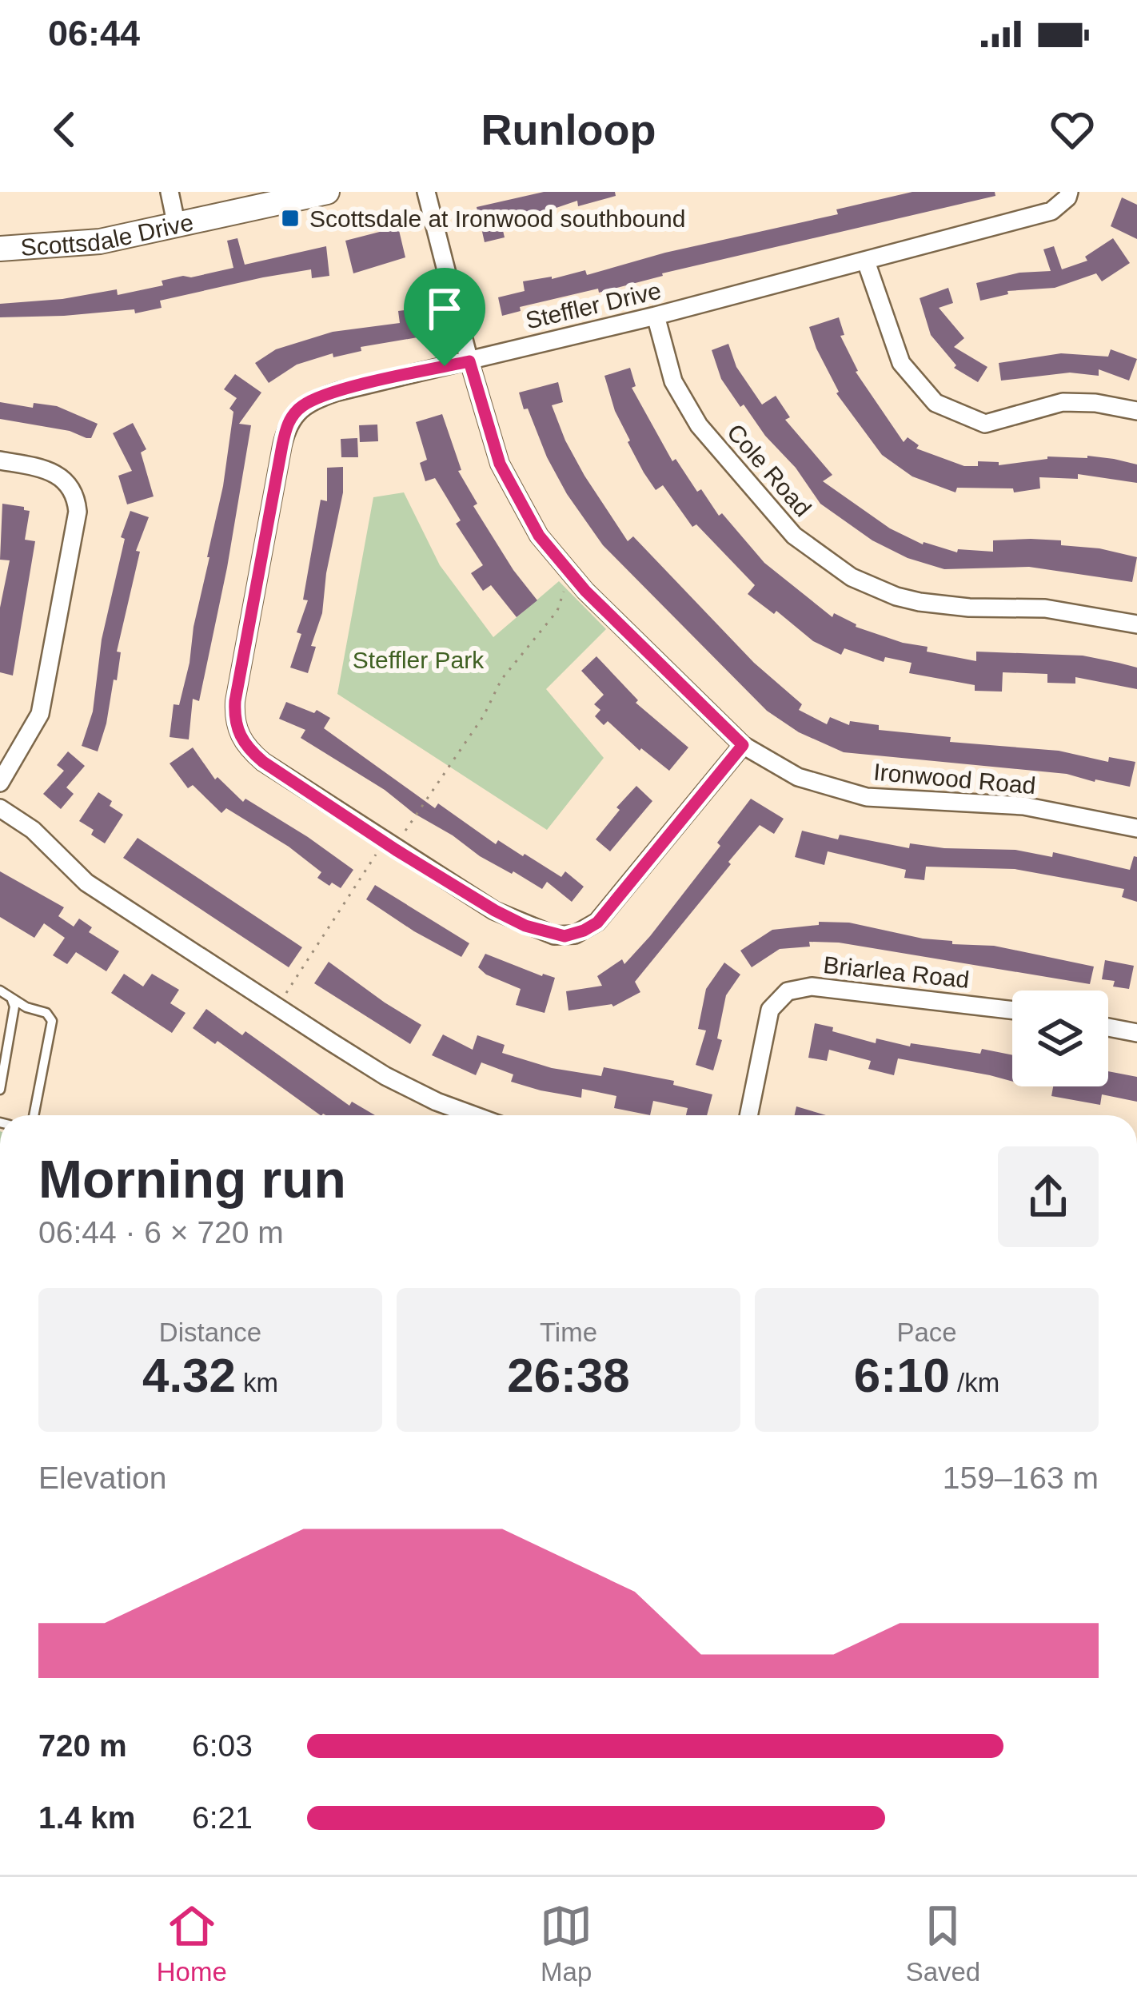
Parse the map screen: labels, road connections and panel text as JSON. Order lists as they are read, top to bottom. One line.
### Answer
{"streets":{"street":["Scottsdale Drive","Steffler Drive","Cole Road","Ironwood Road","Briarlea Road"]},"crossings":[["Steffler Drive","Cole Road"],["Steffler Drive","Ironwood Road"]],"parks":["Steffler Park"],"places":{"transit":["Scottsdale at Ironwood southbound"]},"page":{"status":"06:44","header":"Runloop","heading":["Morning run","06:44 · 6 × 720 m"],"stats":[["Distance","4.32 km"],["Time","26:38"],["Pace","6:10 /km"]],"chart":["Elevation","159–163 m"],"list":[{"name":"720 m","note":"6:03"},{"name":"1.4 km","note":"6:21"}],"tabs":["Home","Map","Saved"]}}
